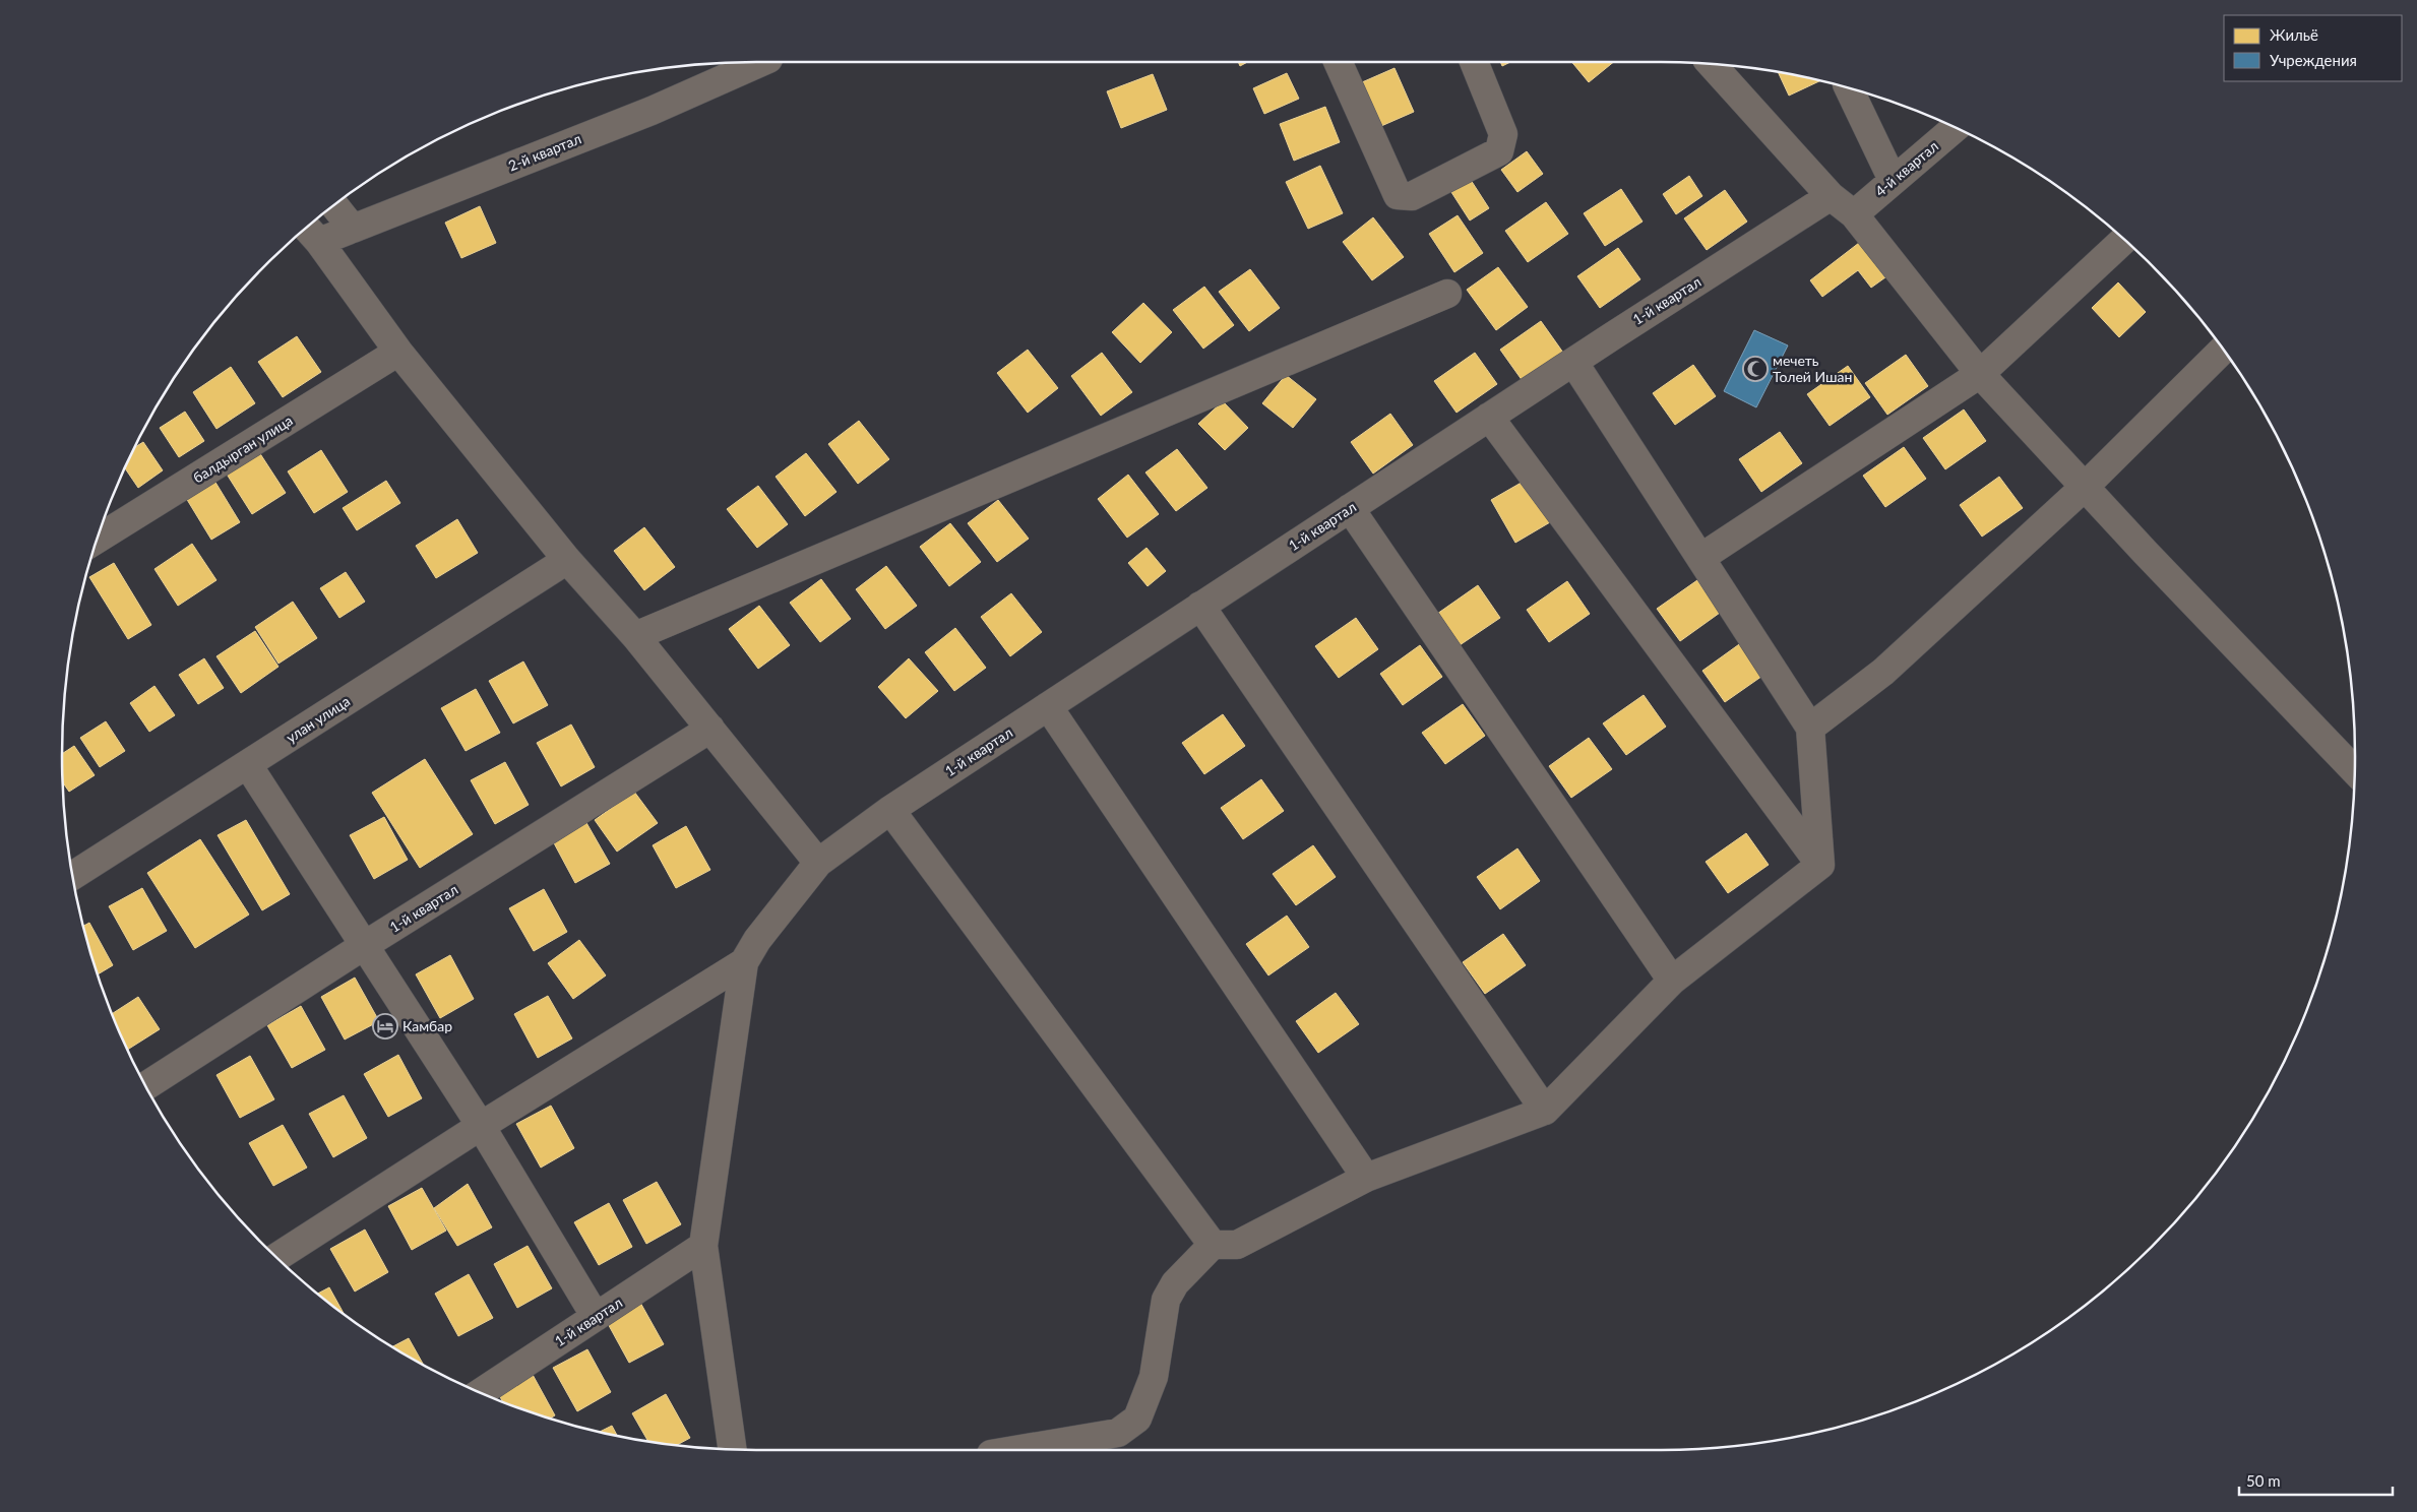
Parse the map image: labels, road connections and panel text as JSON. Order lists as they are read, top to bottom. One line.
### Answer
{"streets":{"street":["2-й квартал","4-й квартал","1-й квартал","балдырган улица","улан улица"]},"places":{"mosque":["мечеть Толей Ишан"],"hotel":["Камбар"]},"legend":["Жильё","Учреждения"],"scale_bar":"50 m"}
